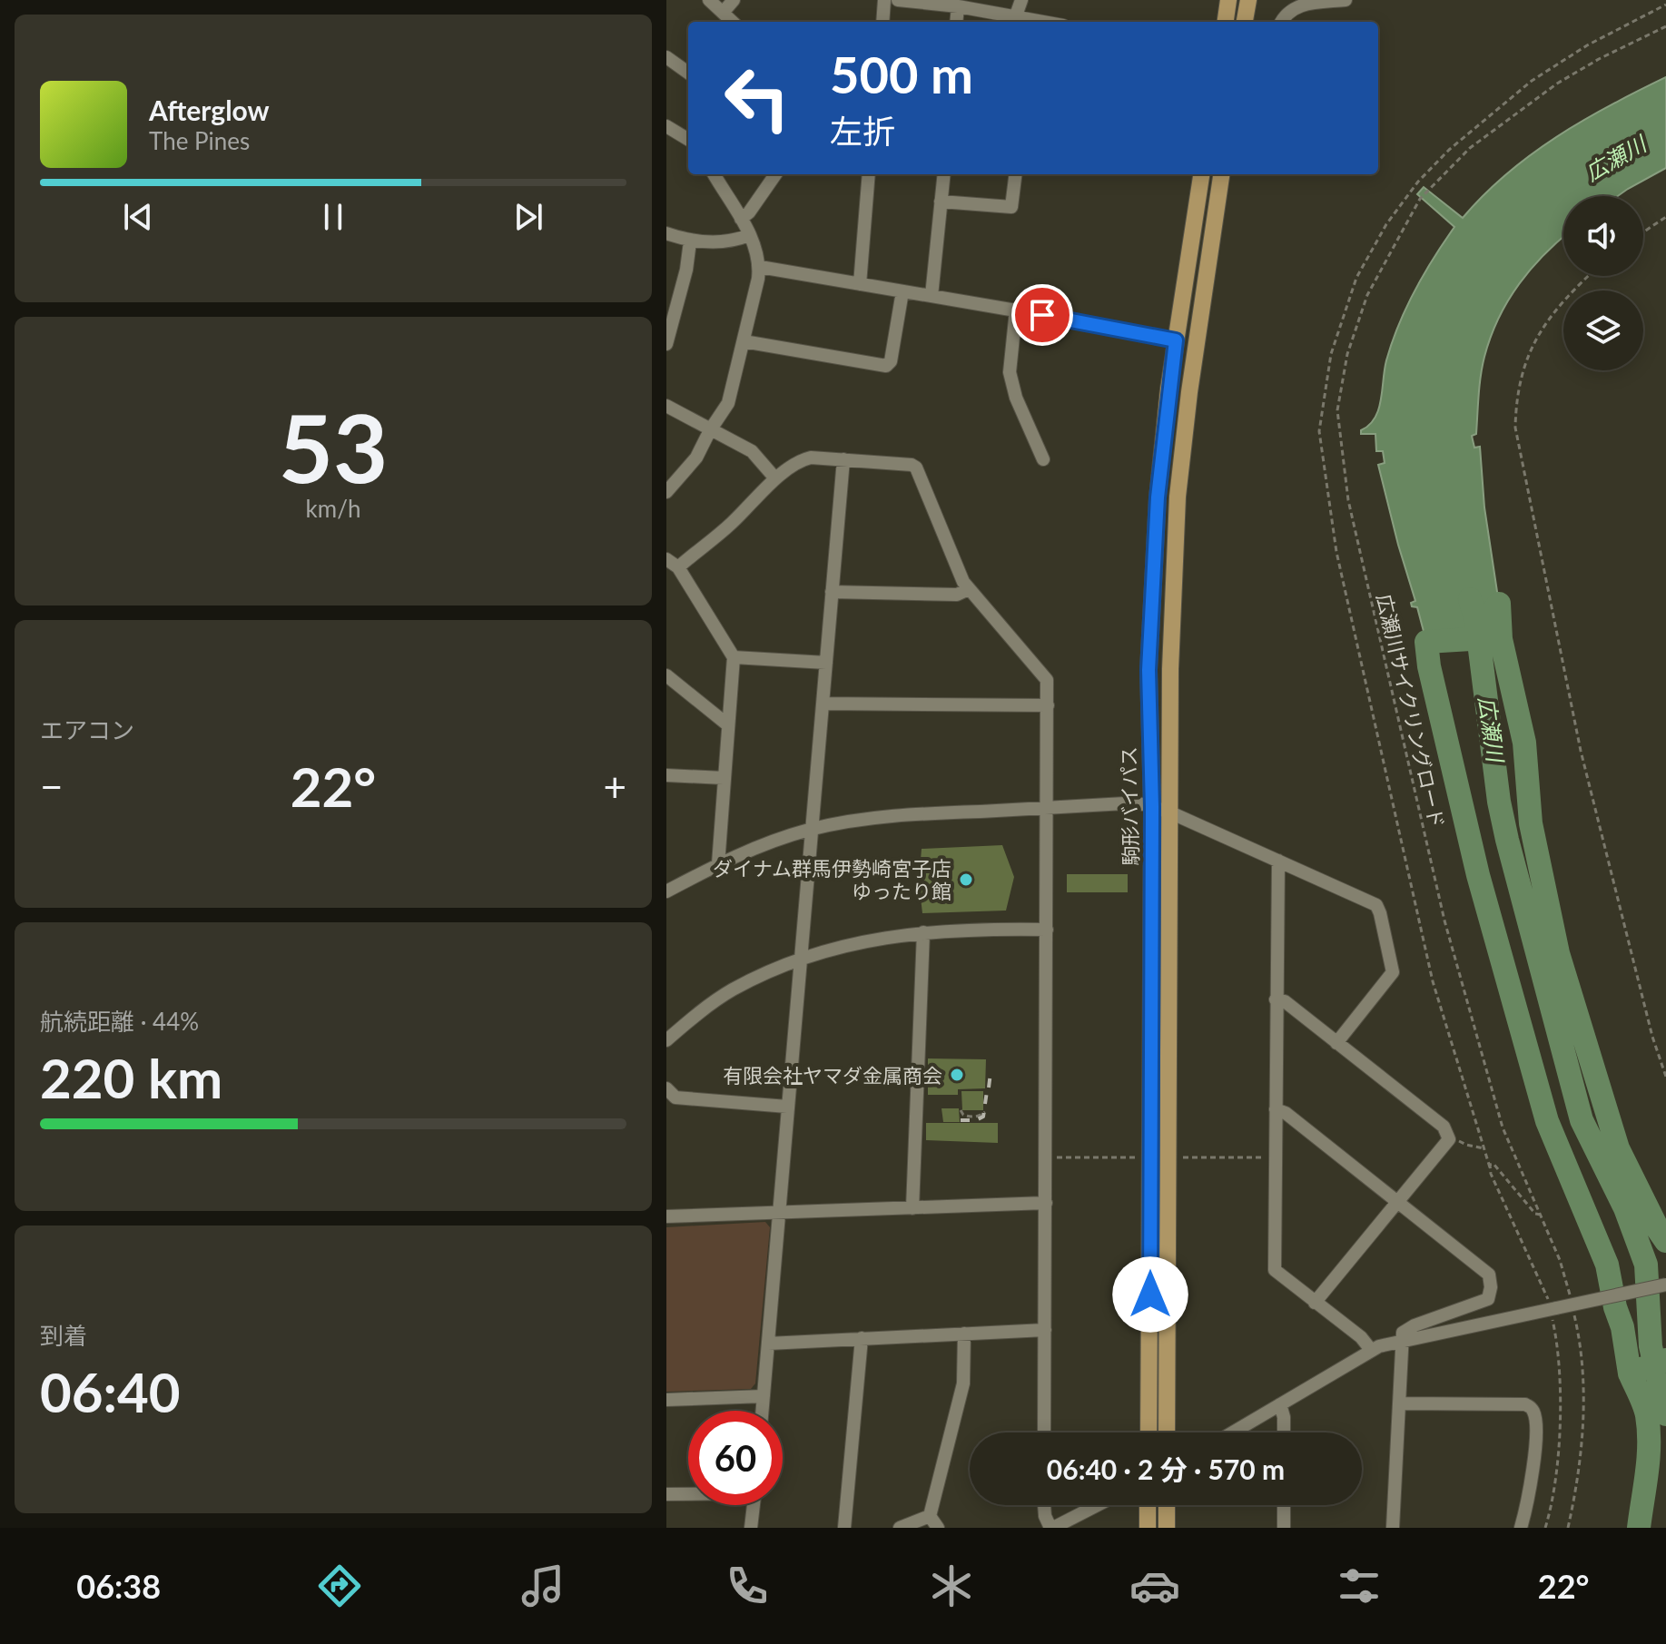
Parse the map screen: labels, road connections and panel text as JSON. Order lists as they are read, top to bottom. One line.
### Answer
{"streets":{"main road":["駒形バイパス"],"path":["広瀬川サイクリングロード"]},"water":["広瀬川"],"places":["ダイナム群馬伊勢崎宮子店 ゆったり館","有限会社ヤマダ金属商会"],"page":{"turn":["500 m","左折"],"song":["Afterglow","The Pines"],"tile":[["53","km/h"],"エアコン",["航続距離 · 44%","220 km"],["到着","06:40"]],"heat":["−","22°","+"],"limit":"60","trip":"06:40 · 2 分 · 570 m","tabs":["06:38","22°"]}}
